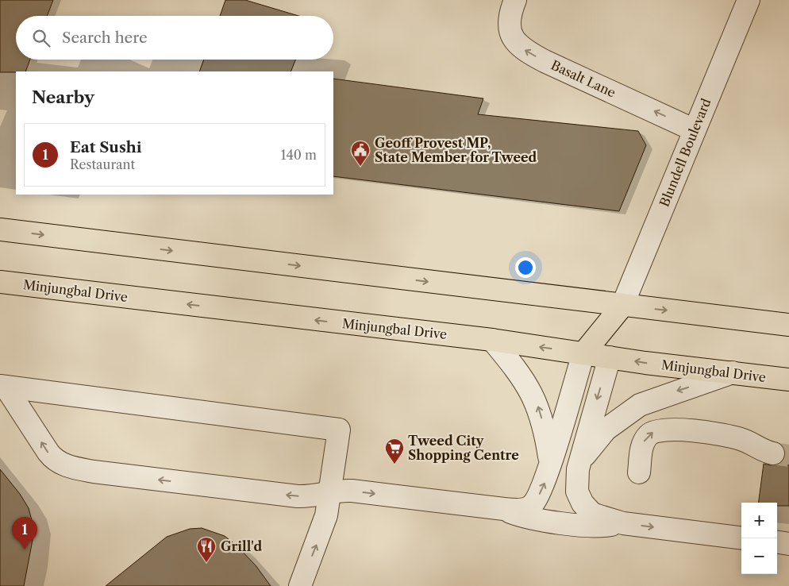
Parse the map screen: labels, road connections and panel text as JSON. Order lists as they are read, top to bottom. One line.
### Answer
{"streets":{"main road":["Minjungbal Drive"],"street":["Basalt Lane","Blundell Boulevard"]},"crossings":[["Basalt Lane","Blundell Boulevard"]],"one_way":["Basalt Lane"],"places":{"public building":["Geoff Provest MP, State Member for Tweed"],"supermarket":["Tweed City Shopping Centre"],"restaurant":["Grill'd"]},"page":{"search":"Search here","heading":"Nearby","list":[{"mark":"1","name":"Eat Sushi","note":"Restaurant","value":"140 m"}],"map_buttons":["+","−"],"pins":"1"}}
